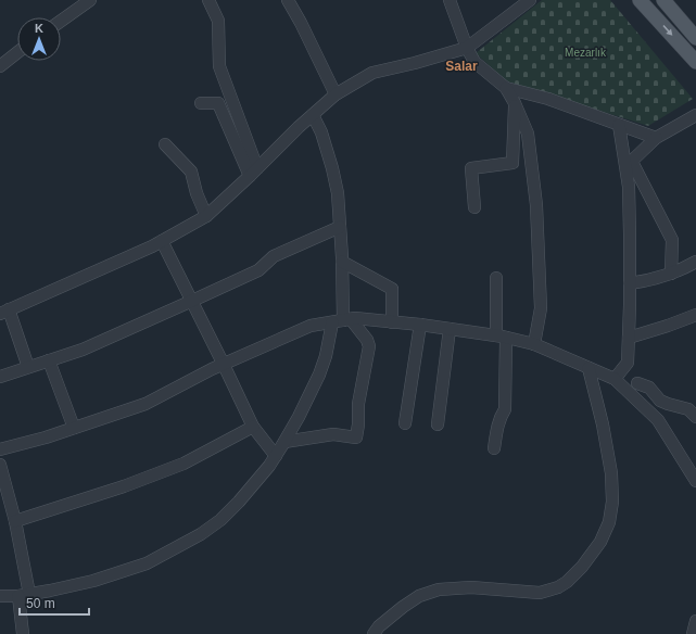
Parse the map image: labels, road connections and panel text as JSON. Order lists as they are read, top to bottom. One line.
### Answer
{"districts":["Salar"],"parks":["Mezarlık"],"scale_bar":"50 m","north":"top"}
